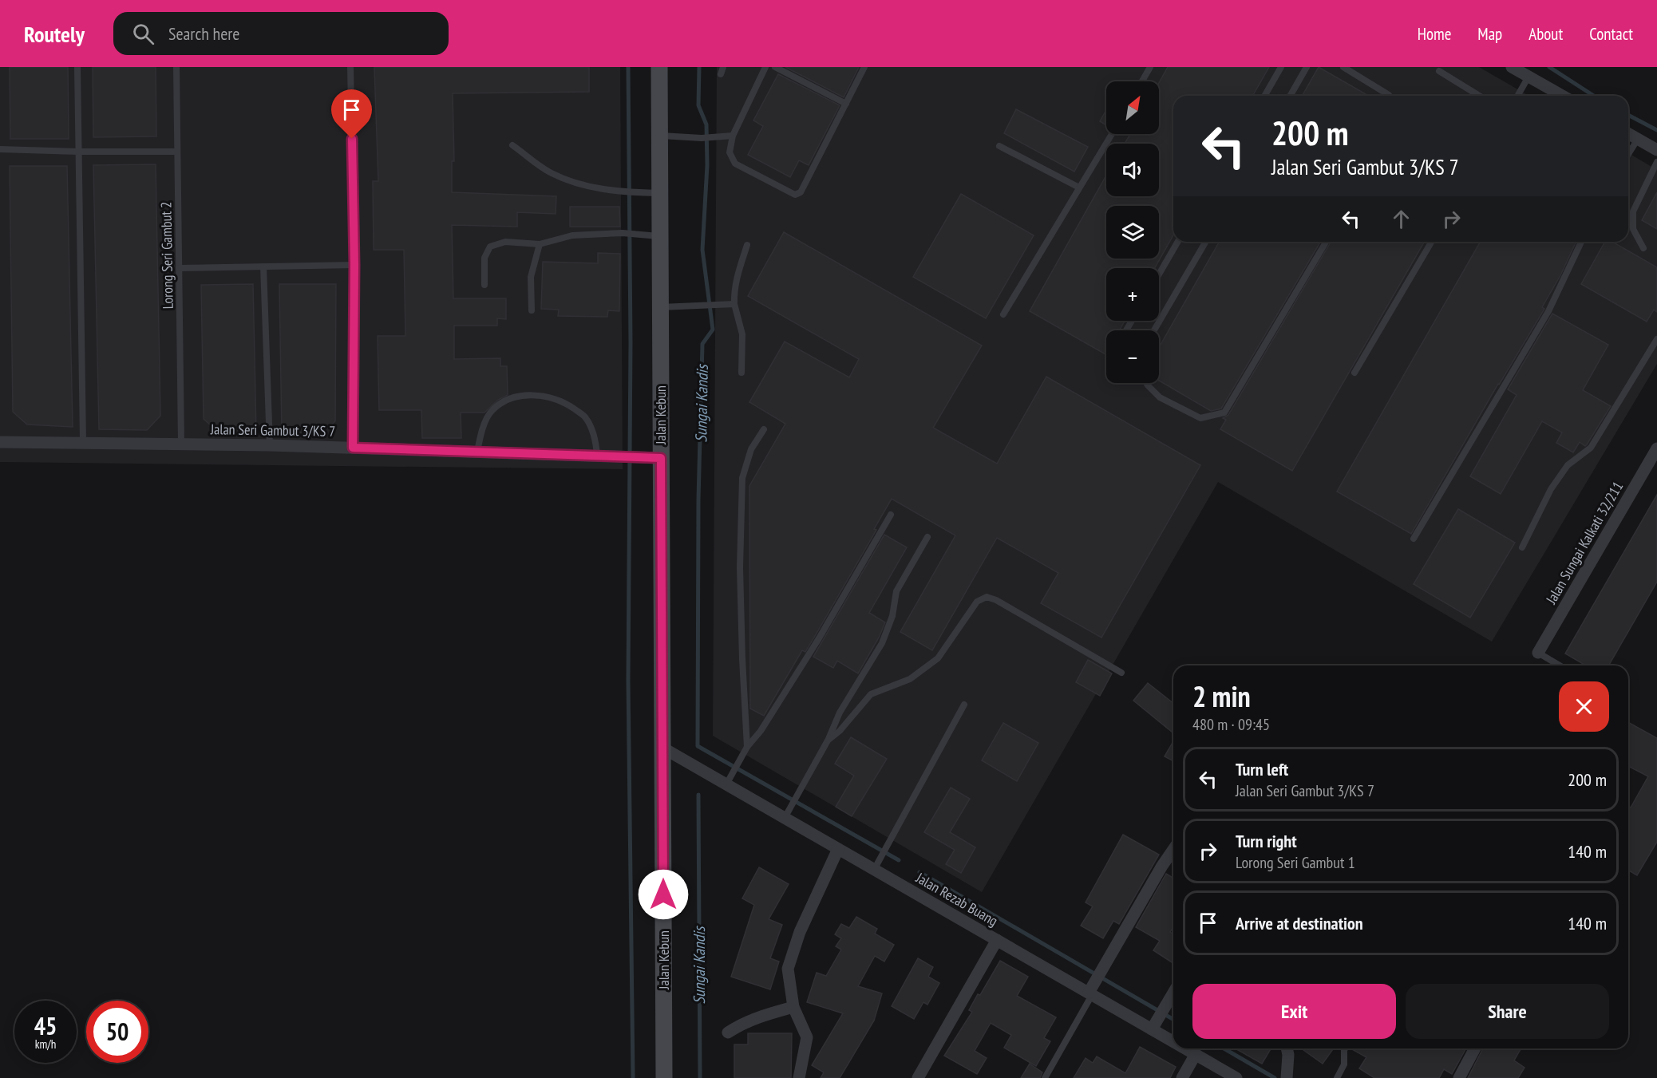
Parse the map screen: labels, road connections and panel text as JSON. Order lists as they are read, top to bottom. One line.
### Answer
{"streets":{"main road":["Jalan Kebun"],"street":["Jalan Seri Gambut 3/KS 7","Jalan Sungai Kalkati 32/211","Jalan Rezab Buang"],"lane":["Lorong Seri Gambut 2"]},"crossings":[["Lorong Seri Gambut 2","Jalan Seri Gambut 3/KS 7"],["Jalan Kebun","Jalan Seri Gambut 3/KS 7"],["Jalan Kebun","Jalan Rezab Buang"]],"water":["Sungai Kandis"],"north":"top right","page":{"header":"Routely","search":"Search here","nav":["Home","Map","About","Contact"],"map_buttons":["+","−"],"turn":["200 m","Jalan Seri Gambut 3/KS 7"],"heading":["2 min","480 m · 09:45"],"list":[{"name":"Turn left","note":"Jalan Seri Gambut 3/KS 7","value":"200 m"},{"name":"Turn right","note":"Lorong Seri Gambut 1","value":"140 m"},{"name":"Arrive at destination","value":"140 m"}],"buttons":["Exit","Share"],"speed":"45 km/h","limit":"50"}}
